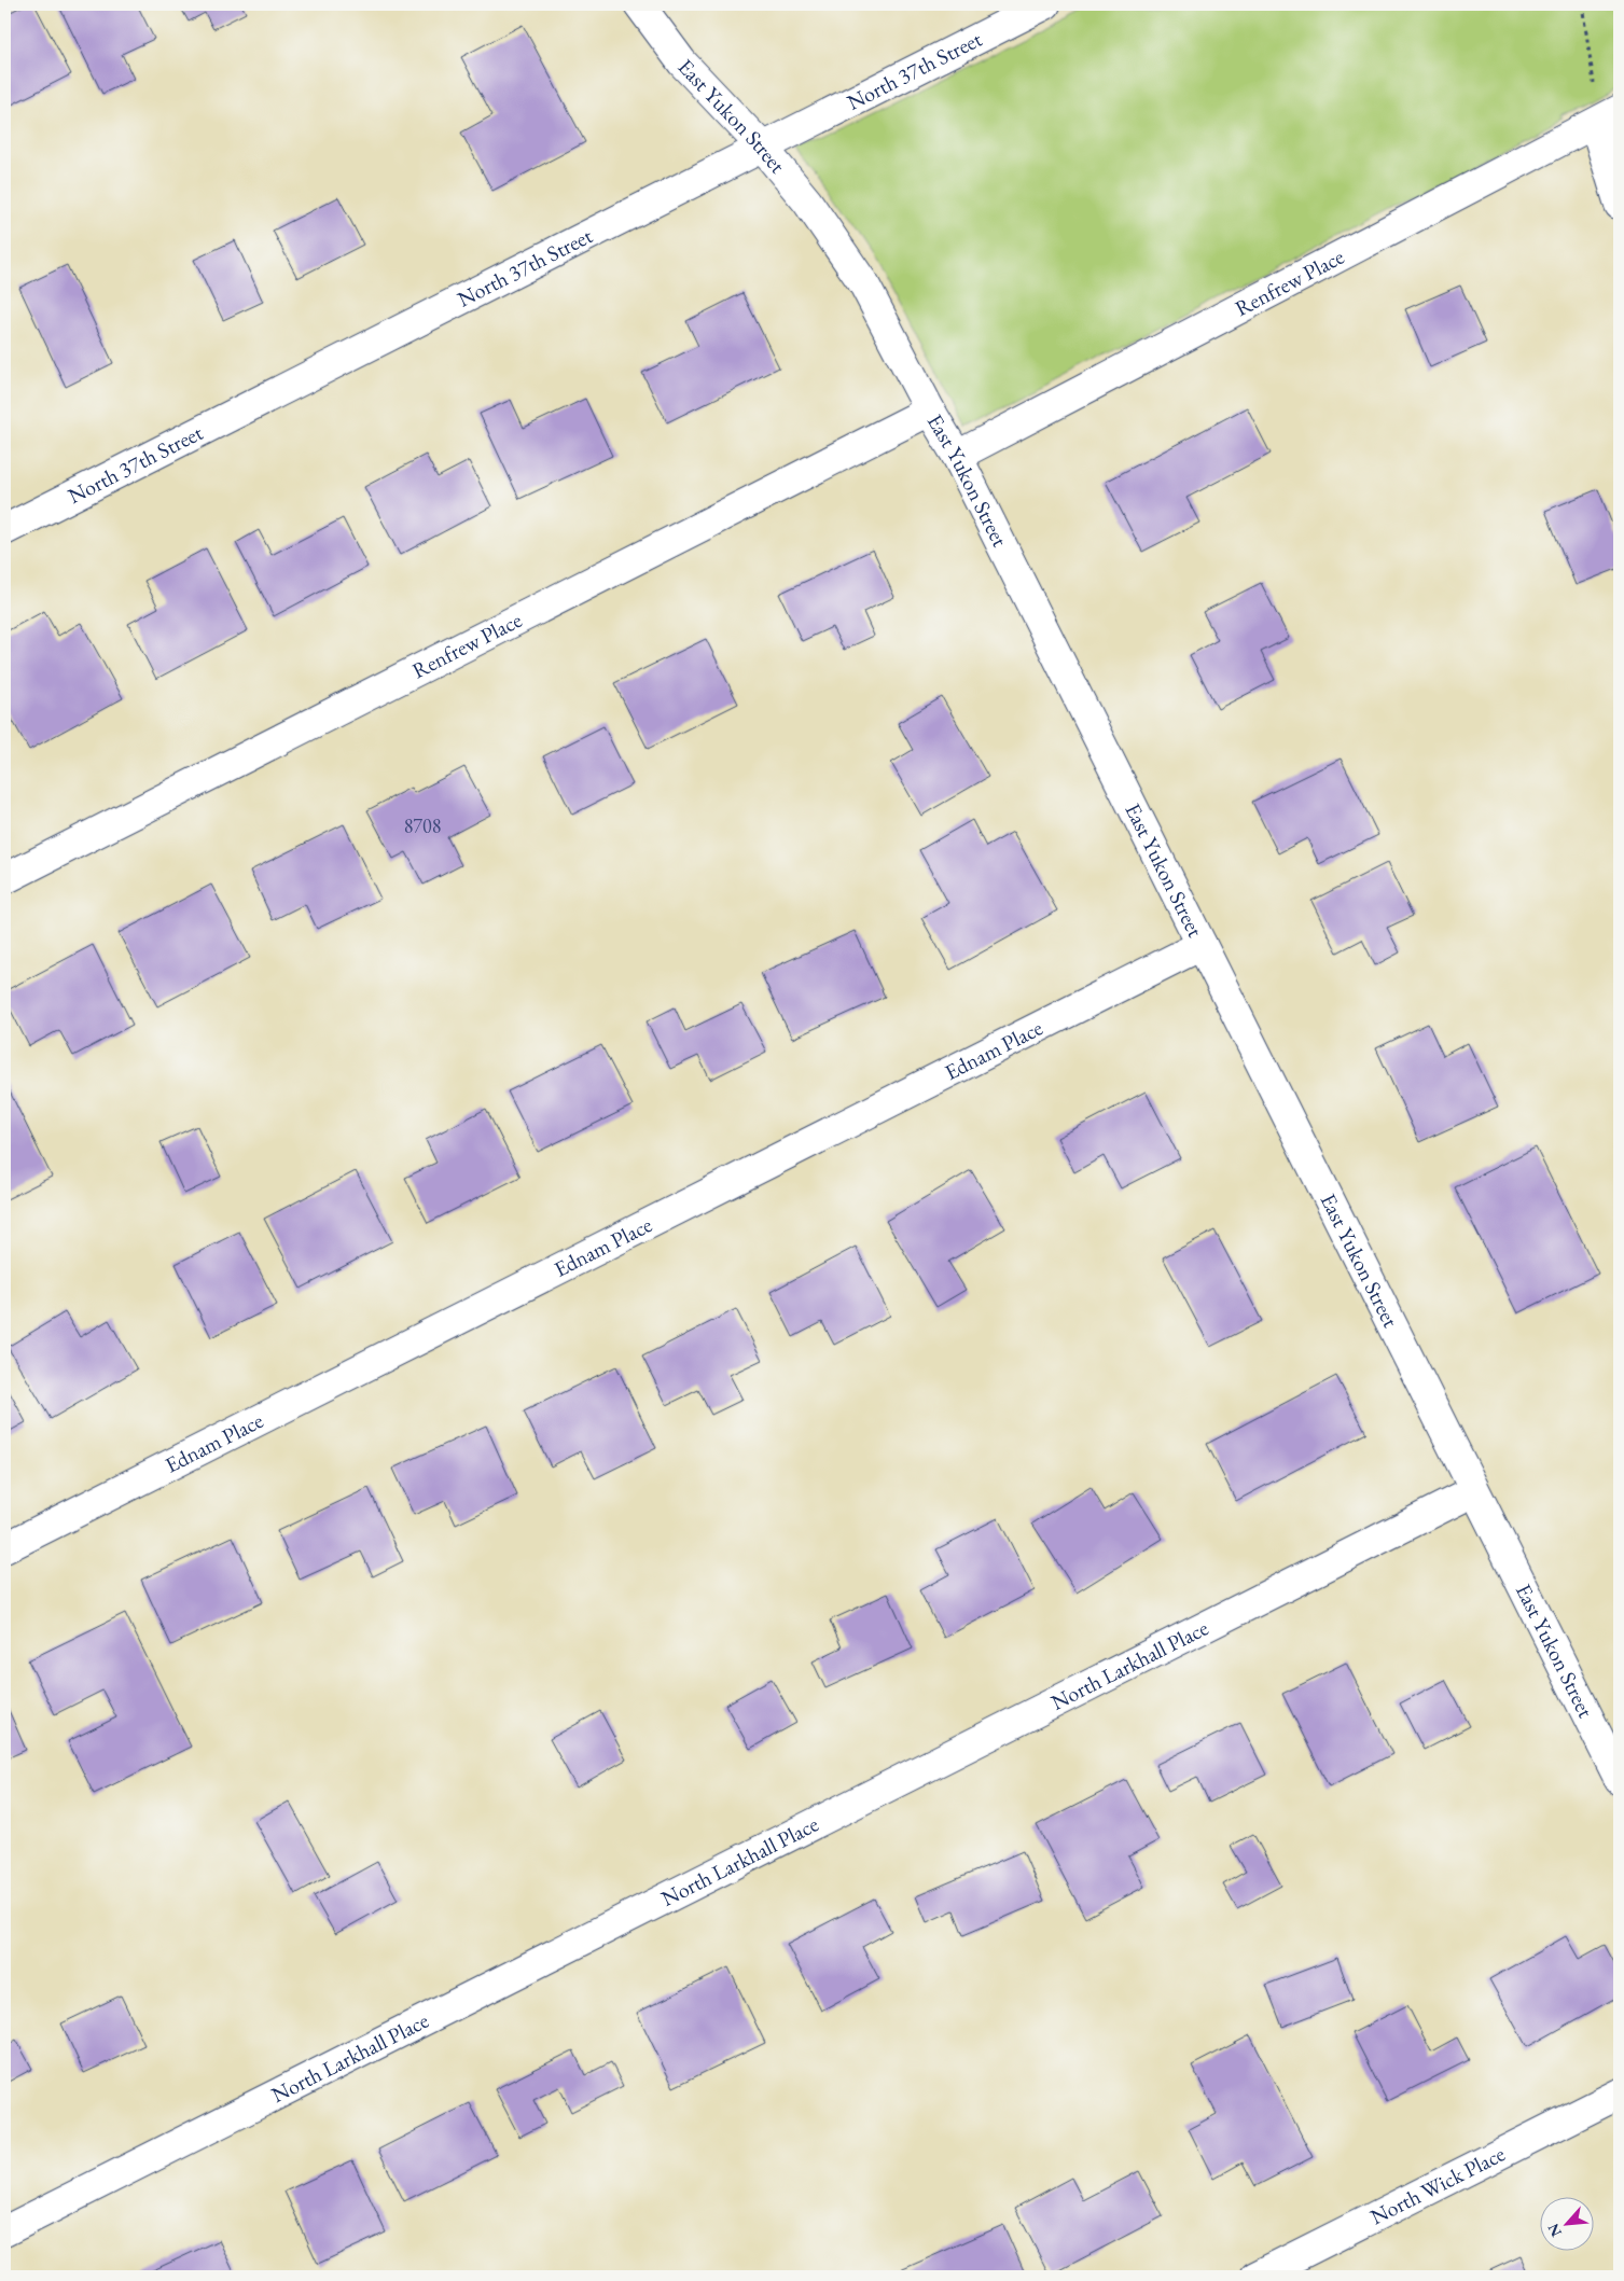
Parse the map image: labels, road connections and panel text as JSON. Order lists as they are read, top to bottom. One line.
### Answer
{"streets":{"street":["North 37th Street","East Yukon Street","Renfrew Place","Ednam Place","North Larkhall Place","North Wick Place"]},"crossings":[["North 37th Street","East Yukon Street"],["East Yukon Street","Renfrew Place"],["East Yukon Street","Ednam Place"],["East Yukon Street","North Larkhall Place"]],"house_numbers":["8708"],"north":"bottom left"}
